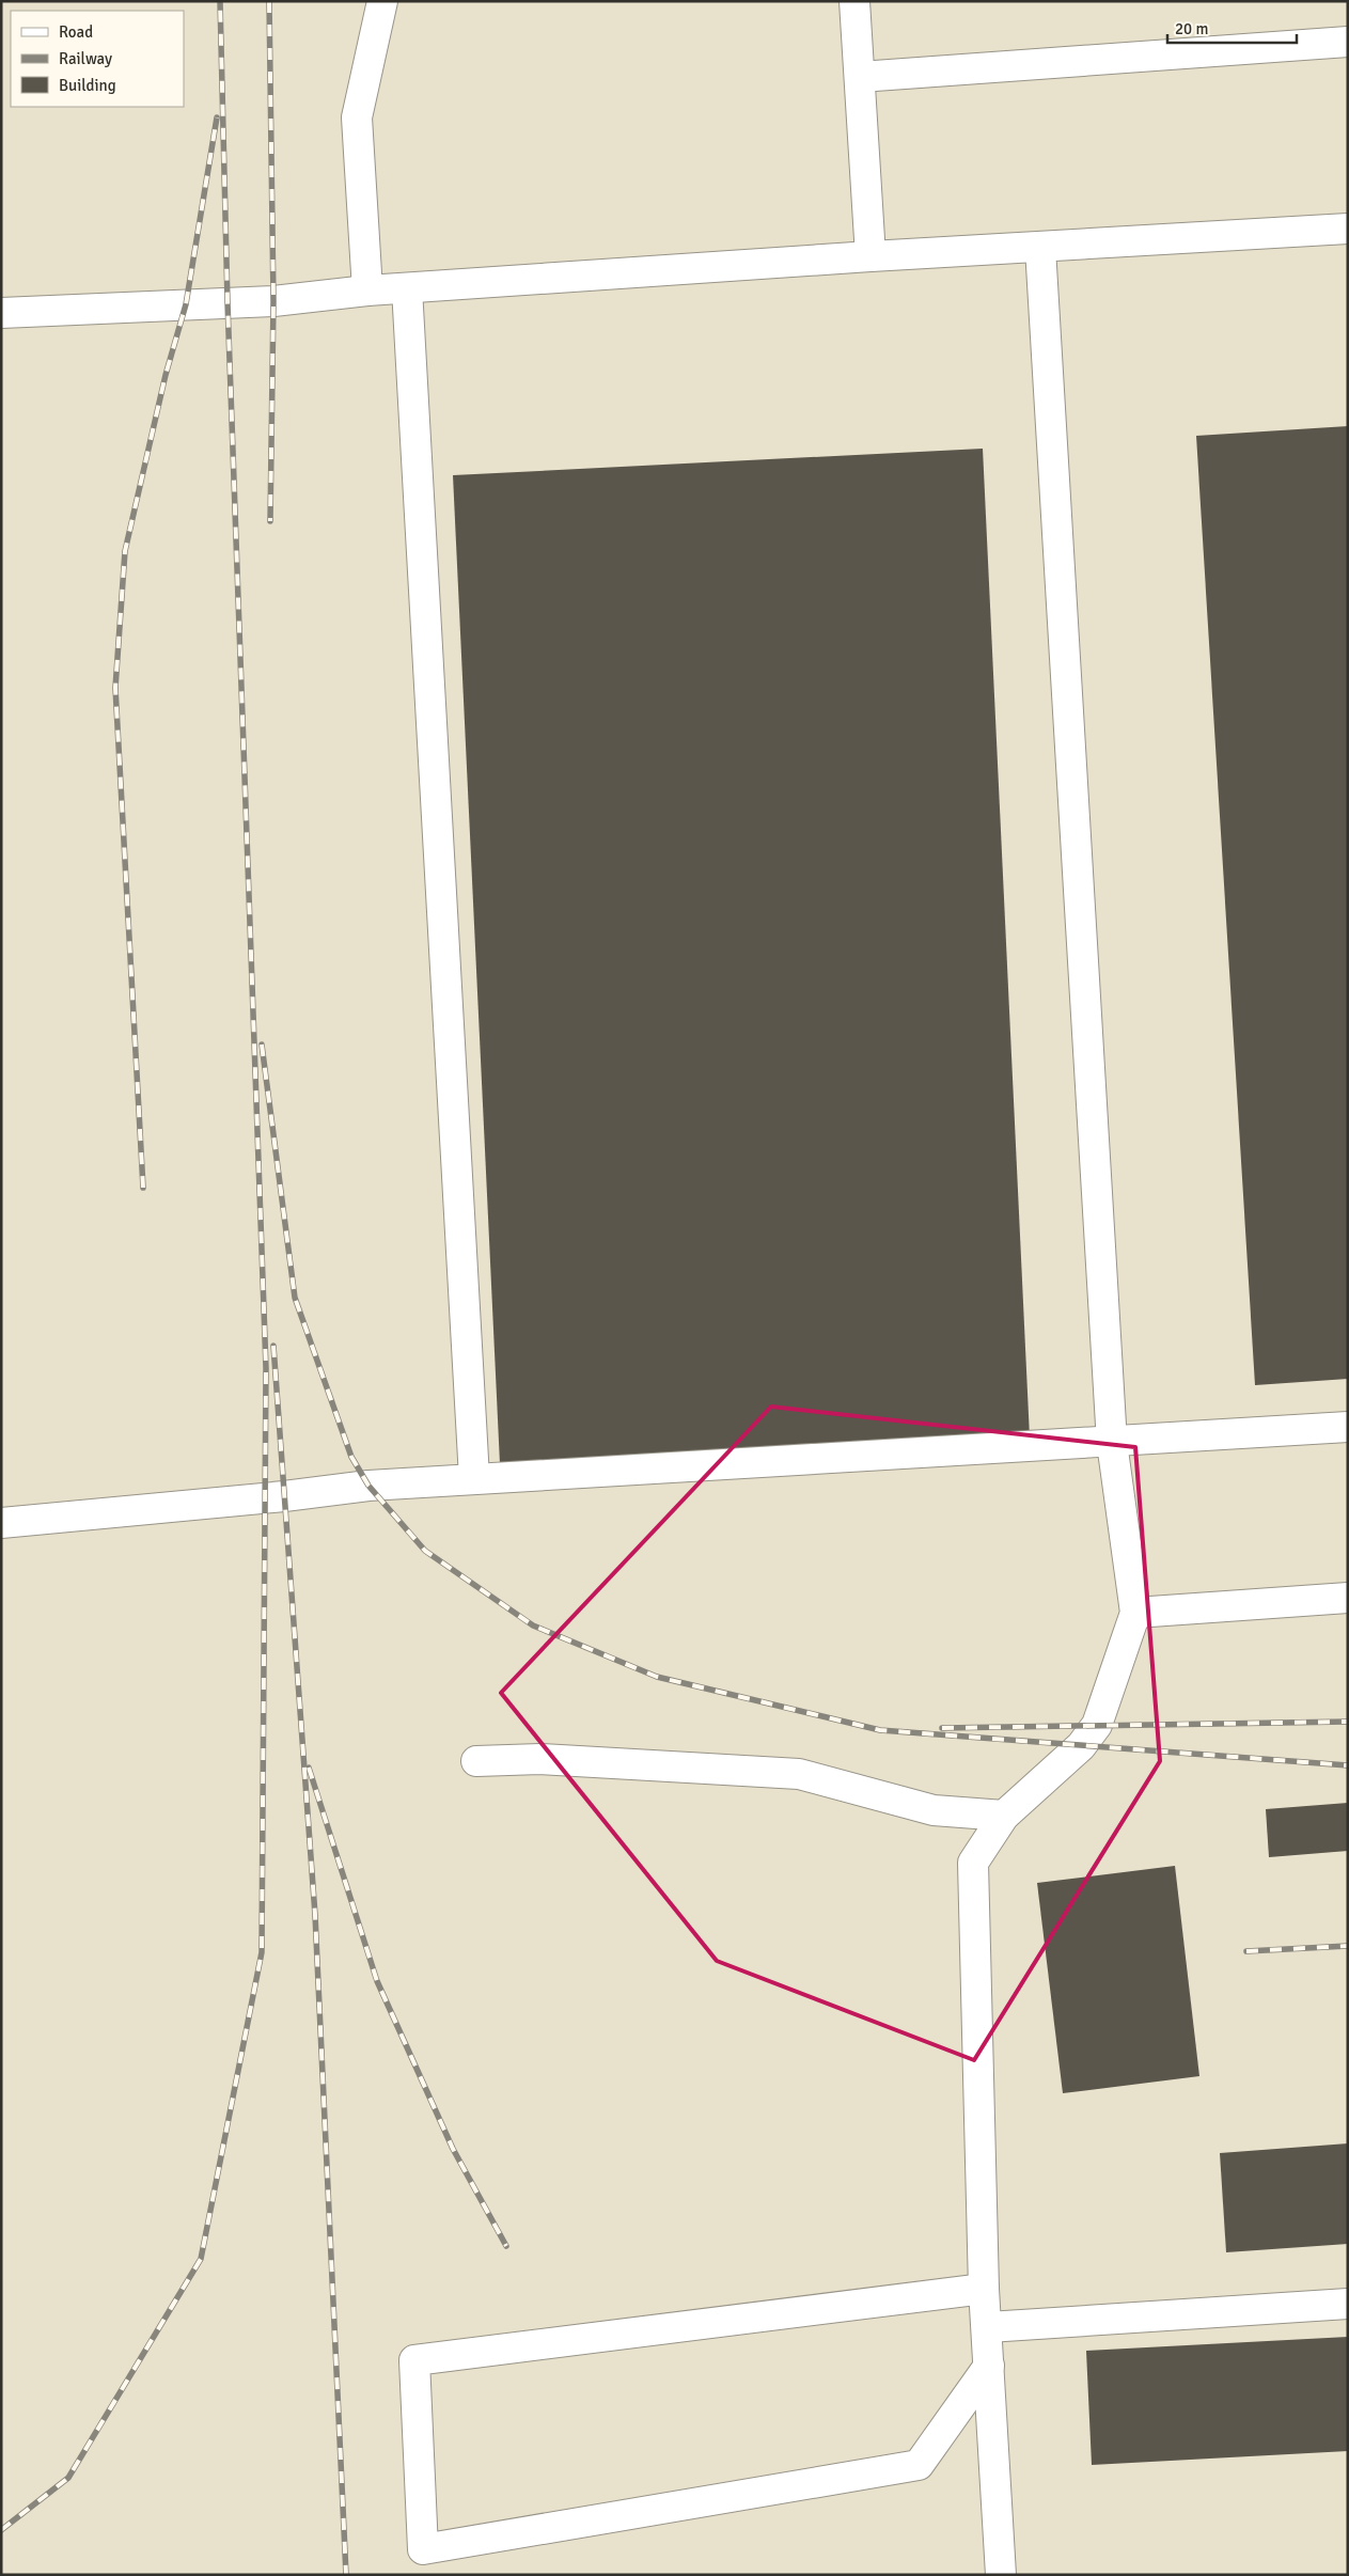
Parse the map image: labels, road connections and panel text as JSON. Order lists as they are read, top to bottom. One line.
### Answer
{"legend":["Road","Railway","Building"],"scale_bar":"20 m"}
